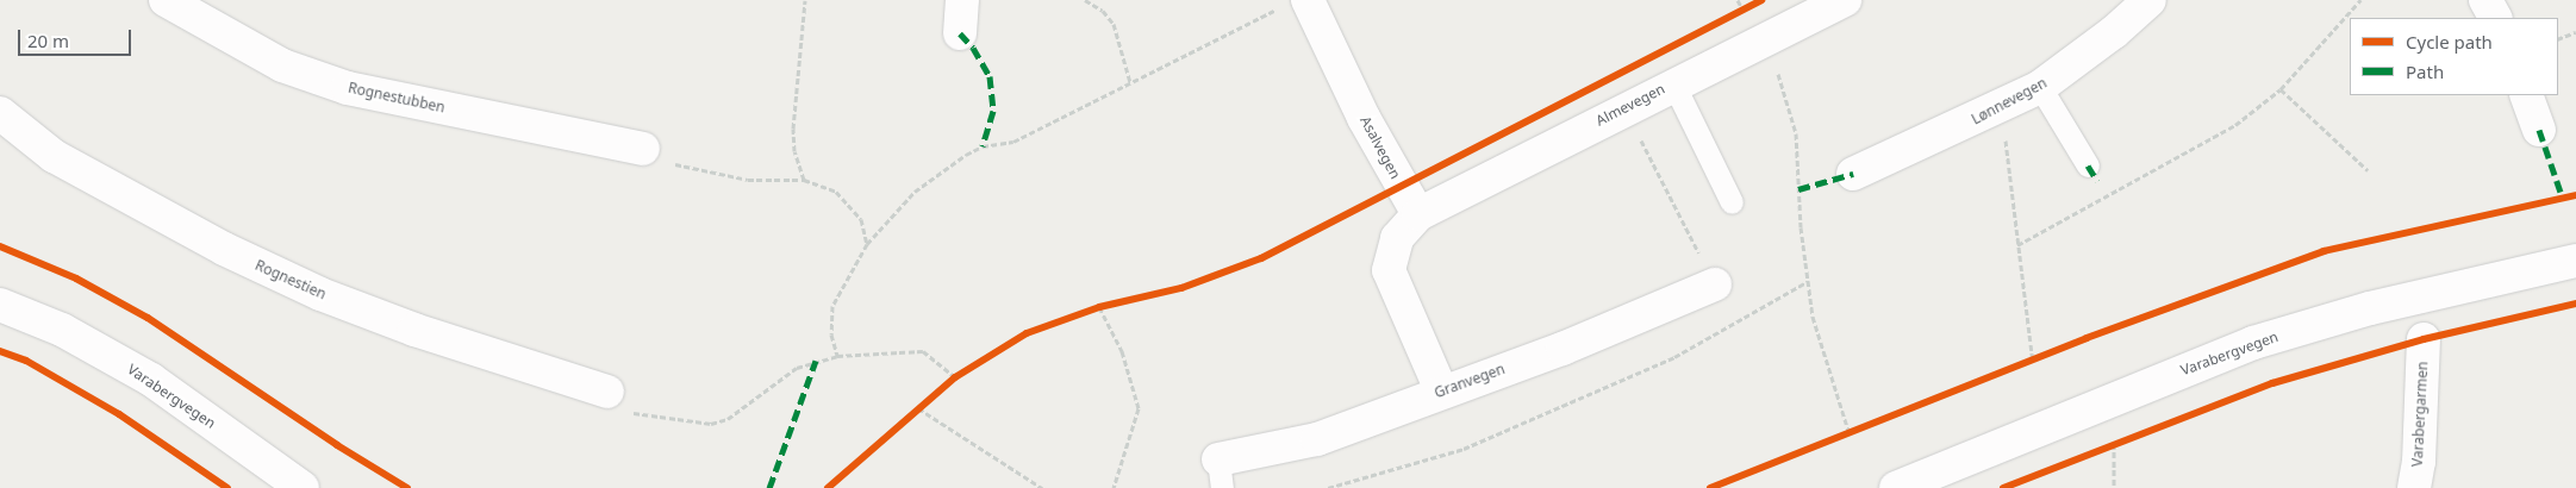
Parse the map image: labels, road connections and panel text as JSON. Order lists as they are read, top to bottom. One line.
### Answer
{"streets":{"street":["Rognestubben","Lønnevegen","Almevegen","Asalvegen","Rognestien","Varabergvegen","Granvegen","Varabergarmen"]},"crossings":[["Almevegen","Asalvegen"]],"legend":["Cycle path","Path"],"scale_bar":"20 m"}
